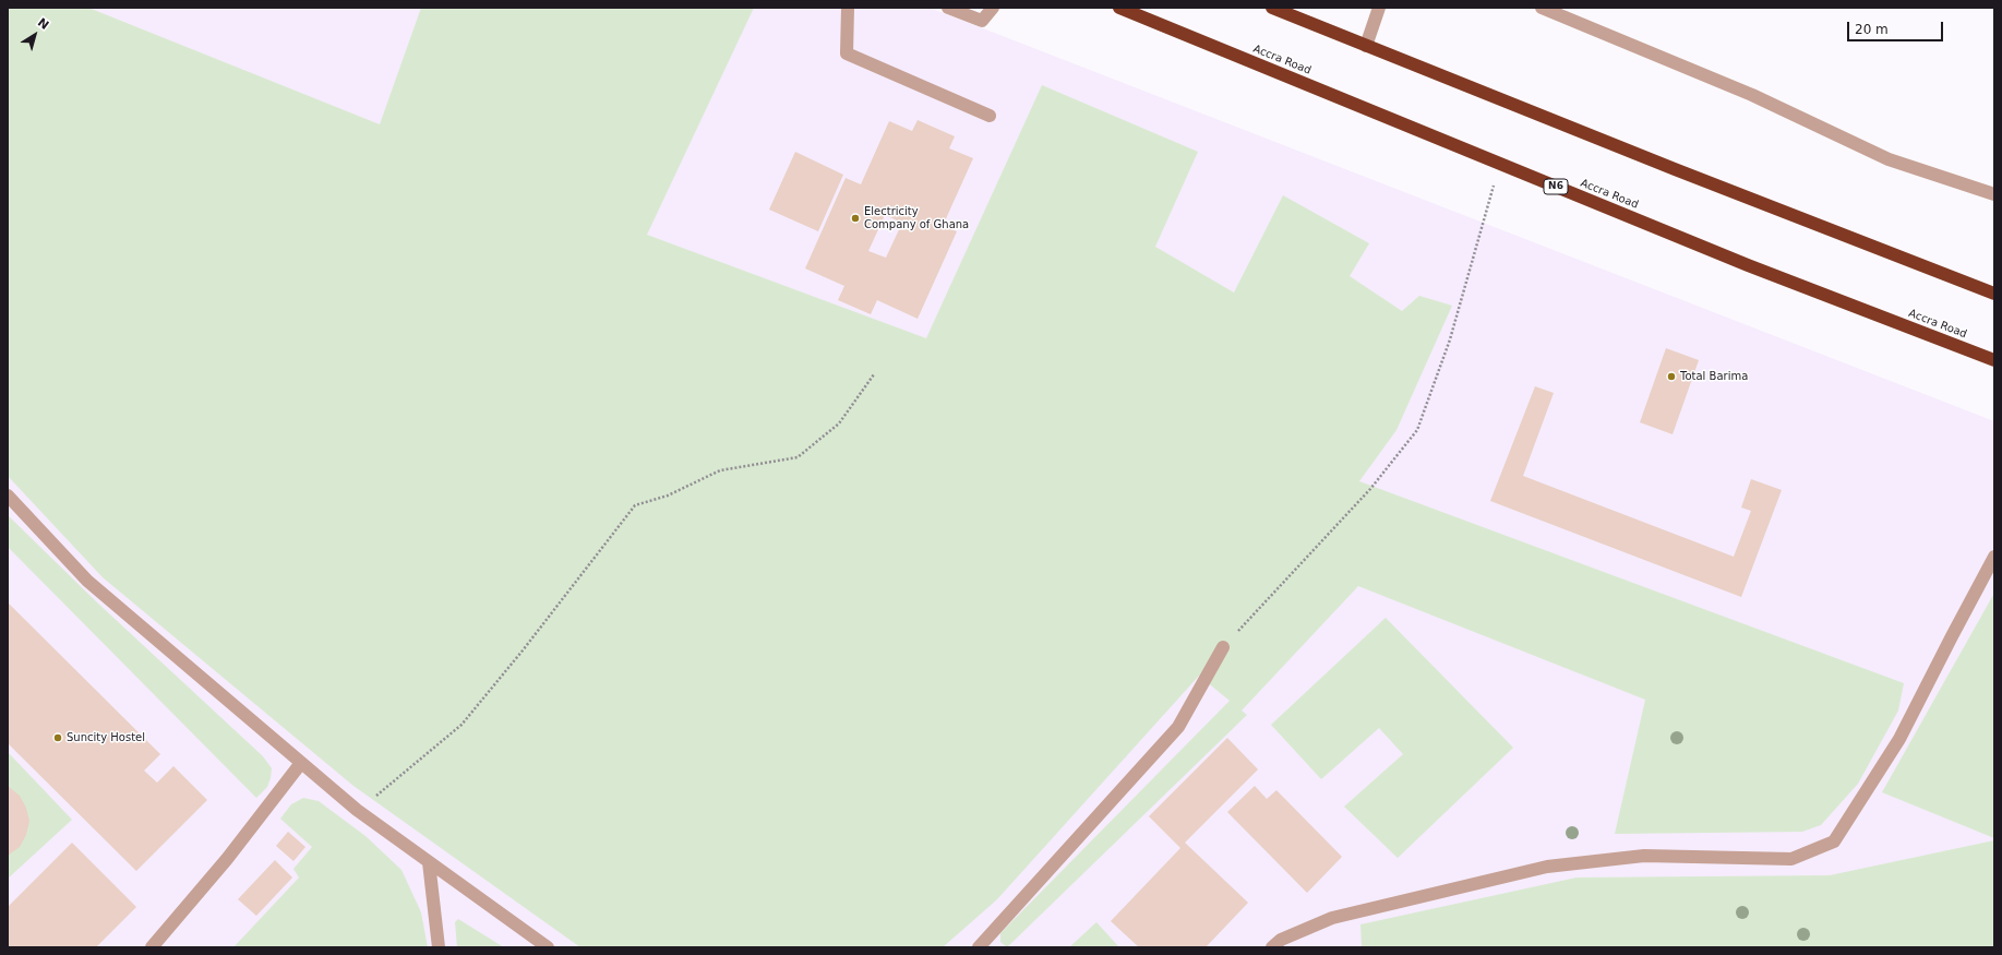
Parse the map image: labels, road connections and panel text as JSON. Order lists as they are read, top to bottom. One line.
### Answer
{"streets":{"highway":["Accra Road","N6"]},"places":["Electricity Company of Ghana","Total Barima","Suncity Hostel"],"scale_bar":"20 m","north":"top right"}
